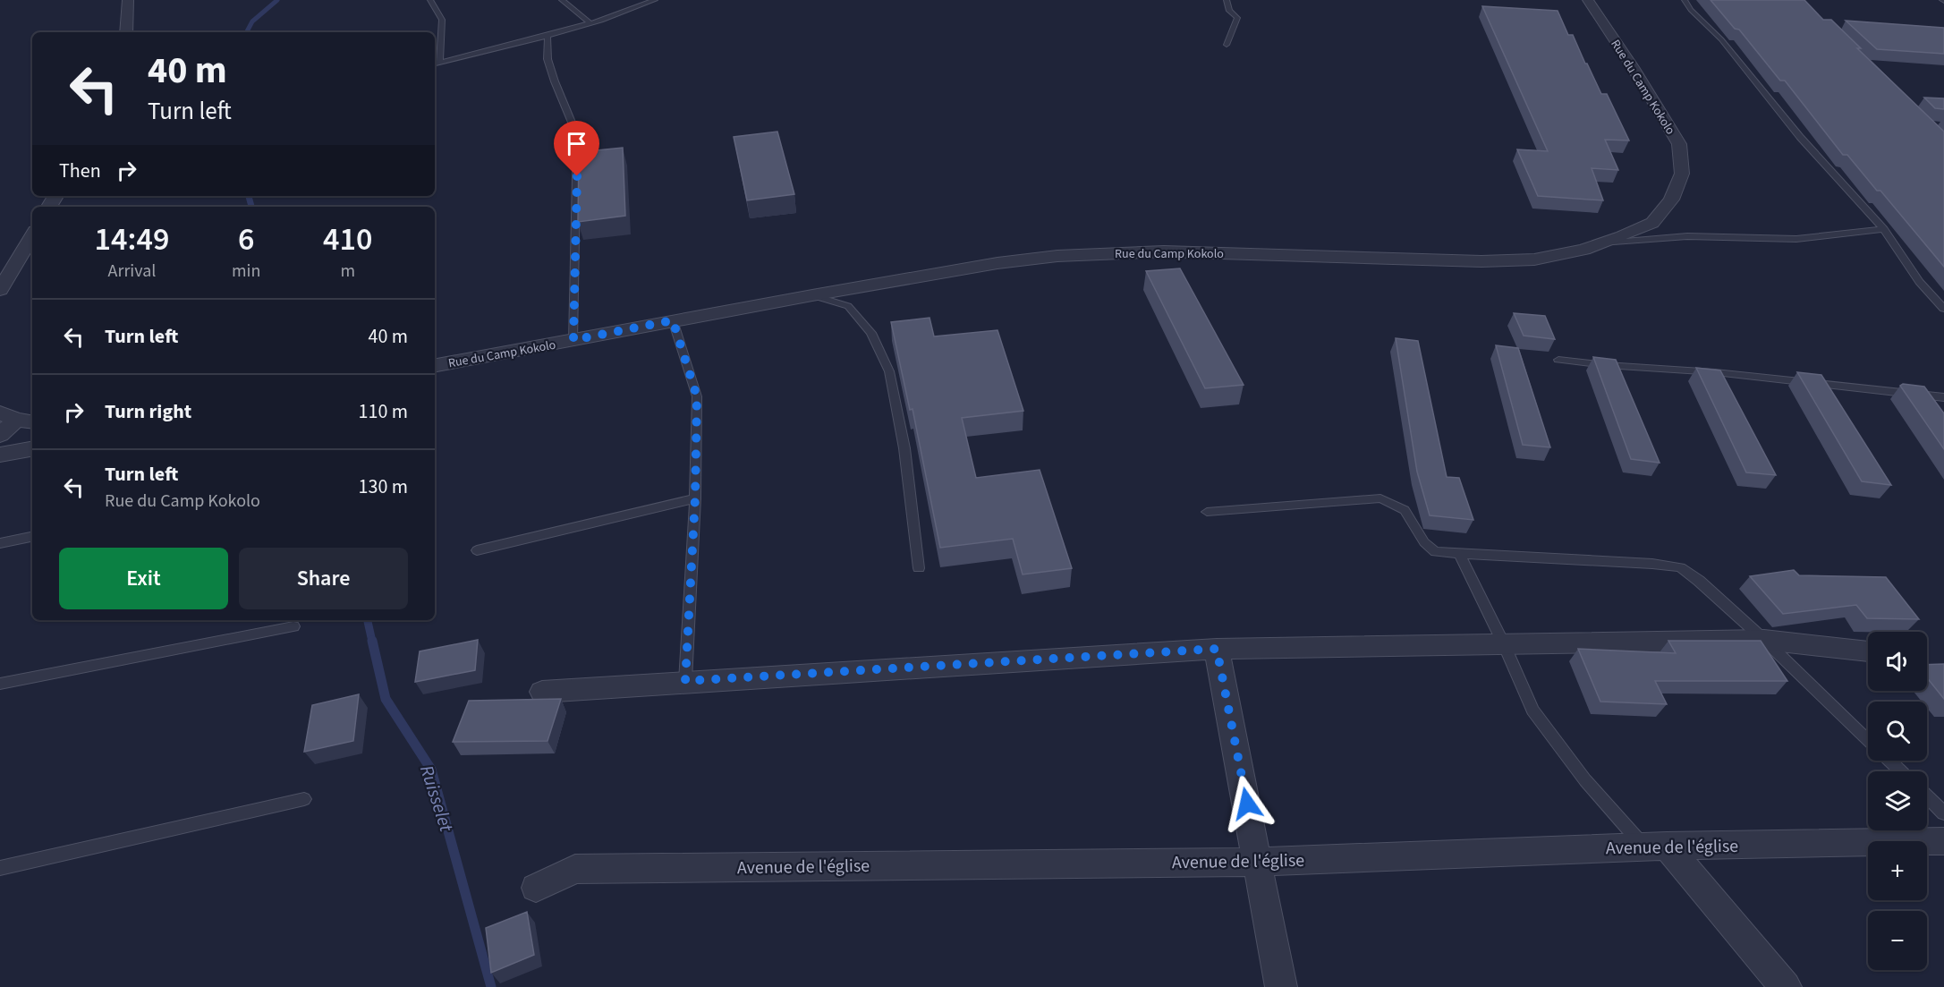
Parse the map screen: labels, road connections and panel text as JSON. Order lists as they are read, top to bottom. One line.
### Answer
{"streets":{"street":["Rue du Camp Kokolo","Avenue de l'église"]},"water":["Ruisselet"],"page":{"turn":["40 m","Turn left"],"then":"Then","eta":["14:49","Arrival","6","min","410","m"],"list":[{"name":"Turn left","value":"40 m"},{"name":"Turn right","value":"110 m"},{"name":"Turn left","note":"Rue du Camp Kokolo","value":"130 m"}],"buttons":["Exit","Share"],"map_buttons":["+","−"]}}
